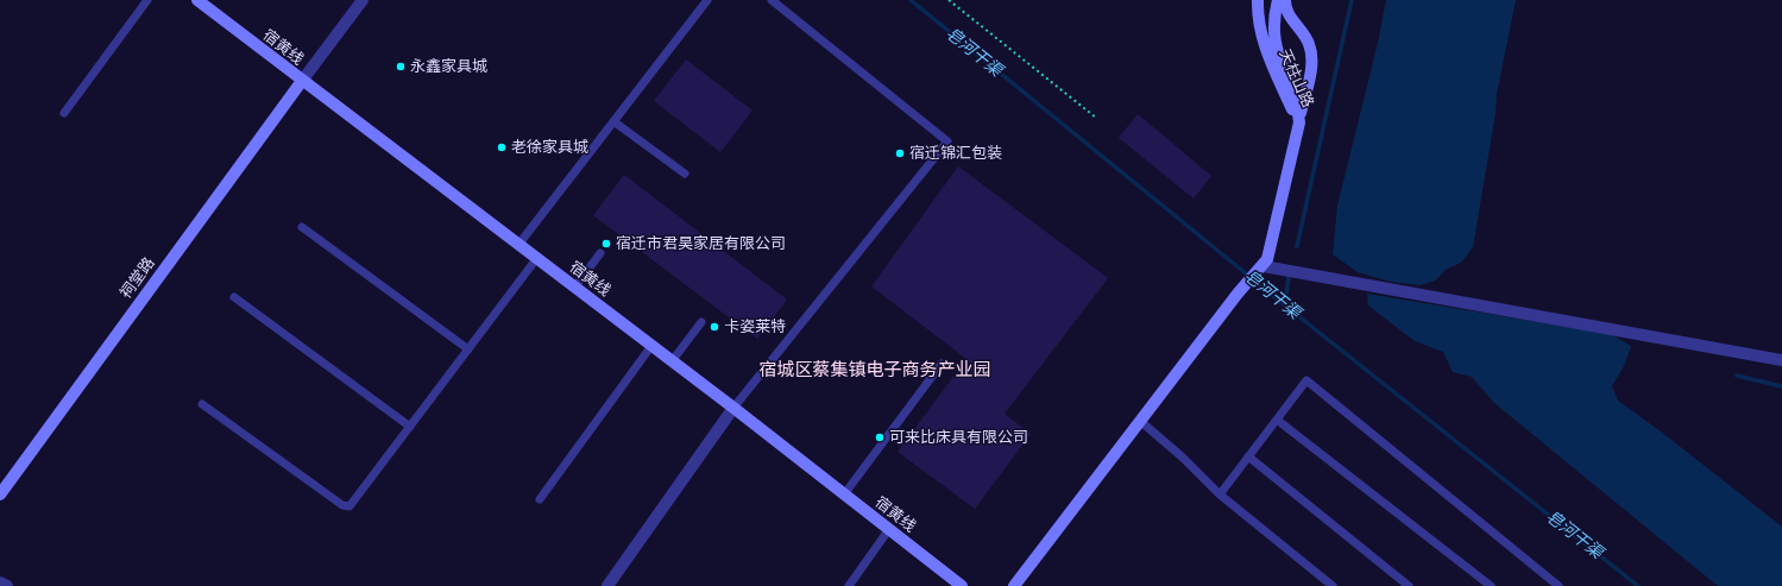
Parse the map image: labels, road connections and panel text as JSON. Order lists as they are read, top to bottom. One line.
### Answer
{"streets":{"street":["宿黄线","天柱山路","祠堂路"]},"crossings":[["宿黄线","祠堂路"]],"districts":["宿城区蔡集镇电子商务产业园"],"water":["皂河干渠"],"places":["永鑫家具城","老徐家具城","宿迁锦汇包装","宿迁市君昊家居有限公司","卡姿莱特","可来比床具有限公司"]}
